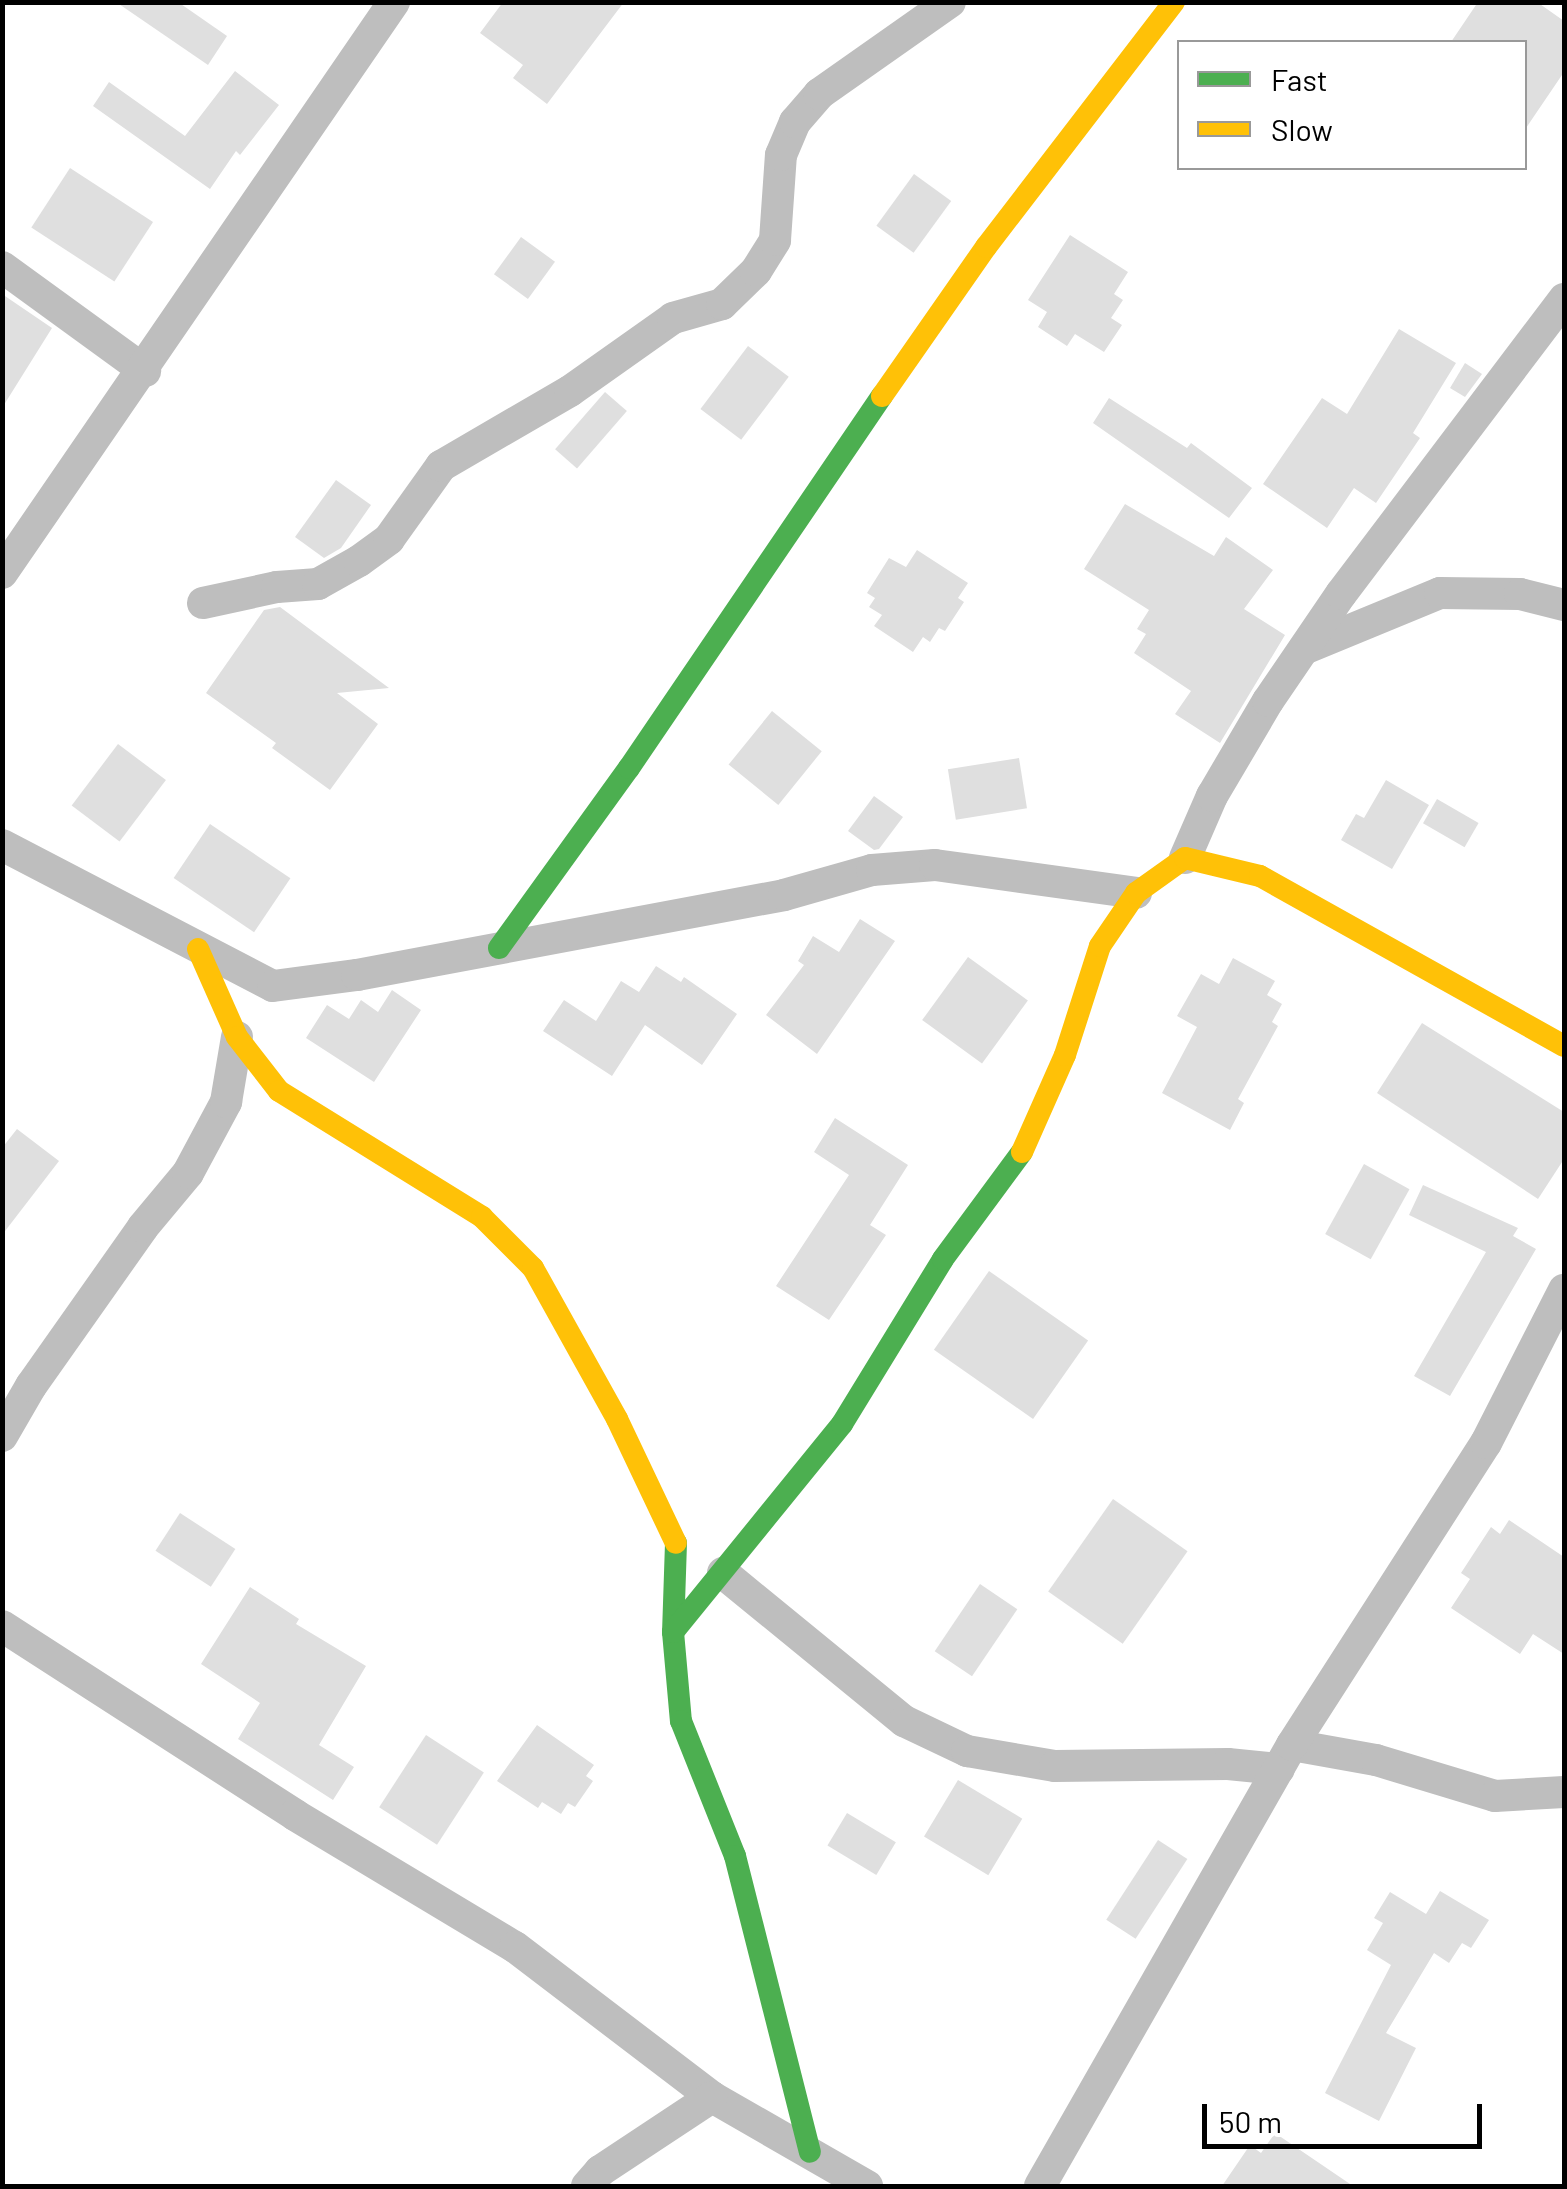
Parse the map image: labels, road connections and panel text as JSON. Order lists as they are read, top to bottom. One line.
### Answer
{"legend":["Fast","Slow"],"scale_bar":"50 m"}
